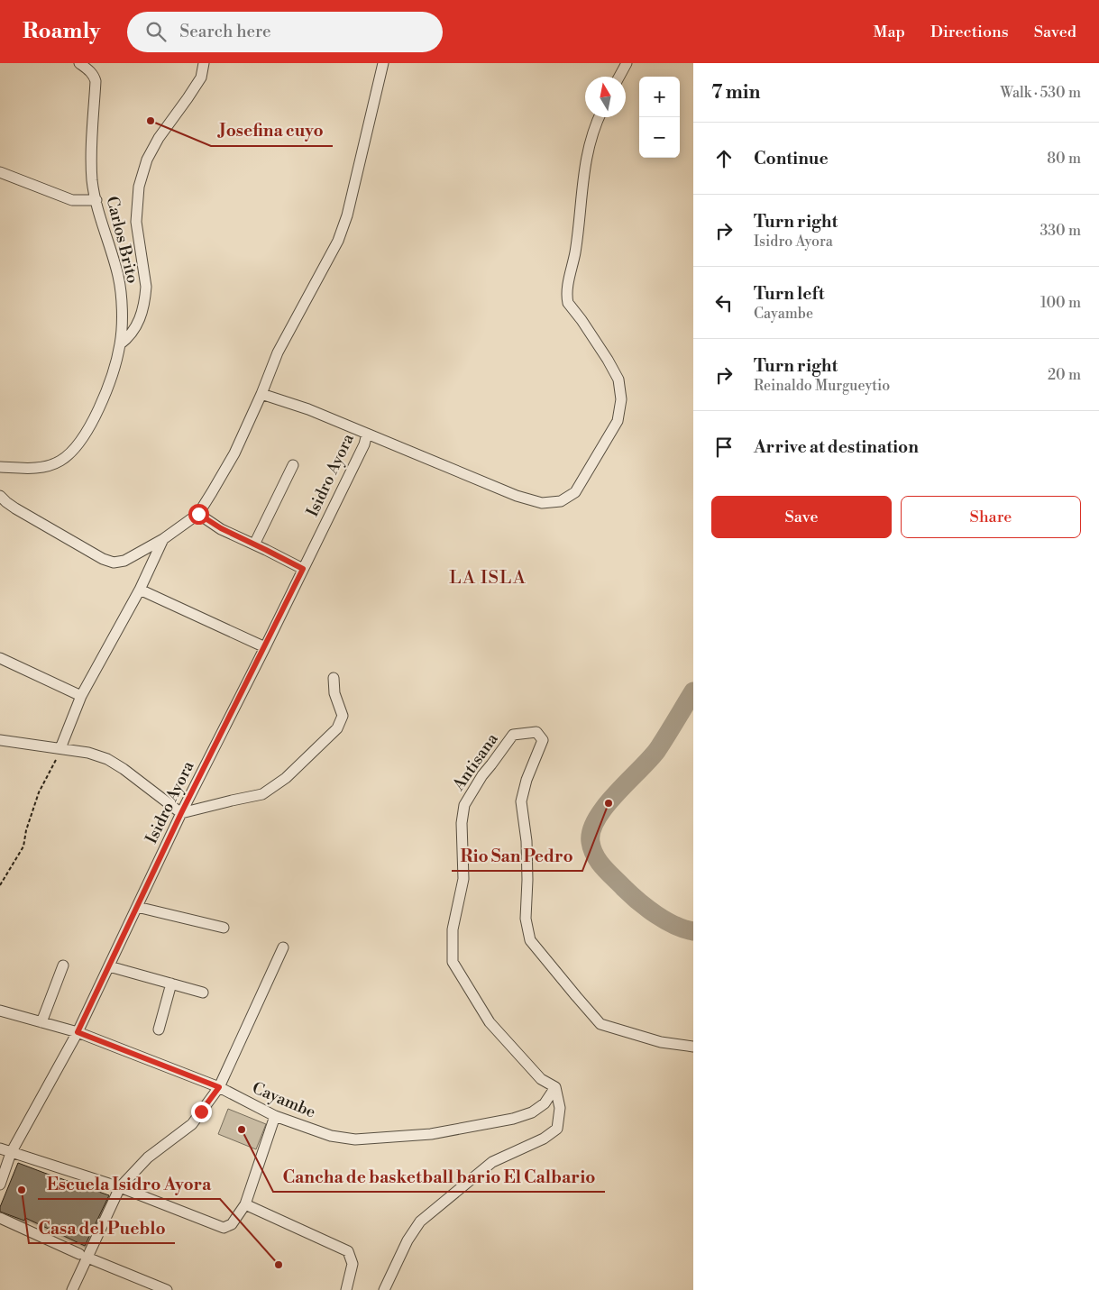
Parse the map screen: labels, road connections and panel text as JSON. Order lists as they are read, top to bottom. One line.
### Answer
{"streets":{"street":["Carlos Brito","Isidro Ayora","Antisana","Cayambe"]},"crossings":[["Isidro Ayora","Cayambe"],["Antisana","Cayambe"]],"districts":["LA ISLA"],"places":["Josefina cuyo","Rio San Pedro","Cancha de basketball bario El Calbario","Casa del Pueblo","Escuela Isidro Ayora"],"north":"top","page":{"header":"Roamly","search":"Search here","nav":["Map","Directions","Saved"],"heading":["7 min","Walk · 530 m"],"map_buttons":["+","−"],"list":[["Continue","80 m"],["Turn right","Isidro Ayora","330 m"],["Turn left","Cayambe","100 m"],["Turn right","Reinaldo Murgueytio","20 m"],"Arrive at destination"],"buttons":["Save","Share"]}}
